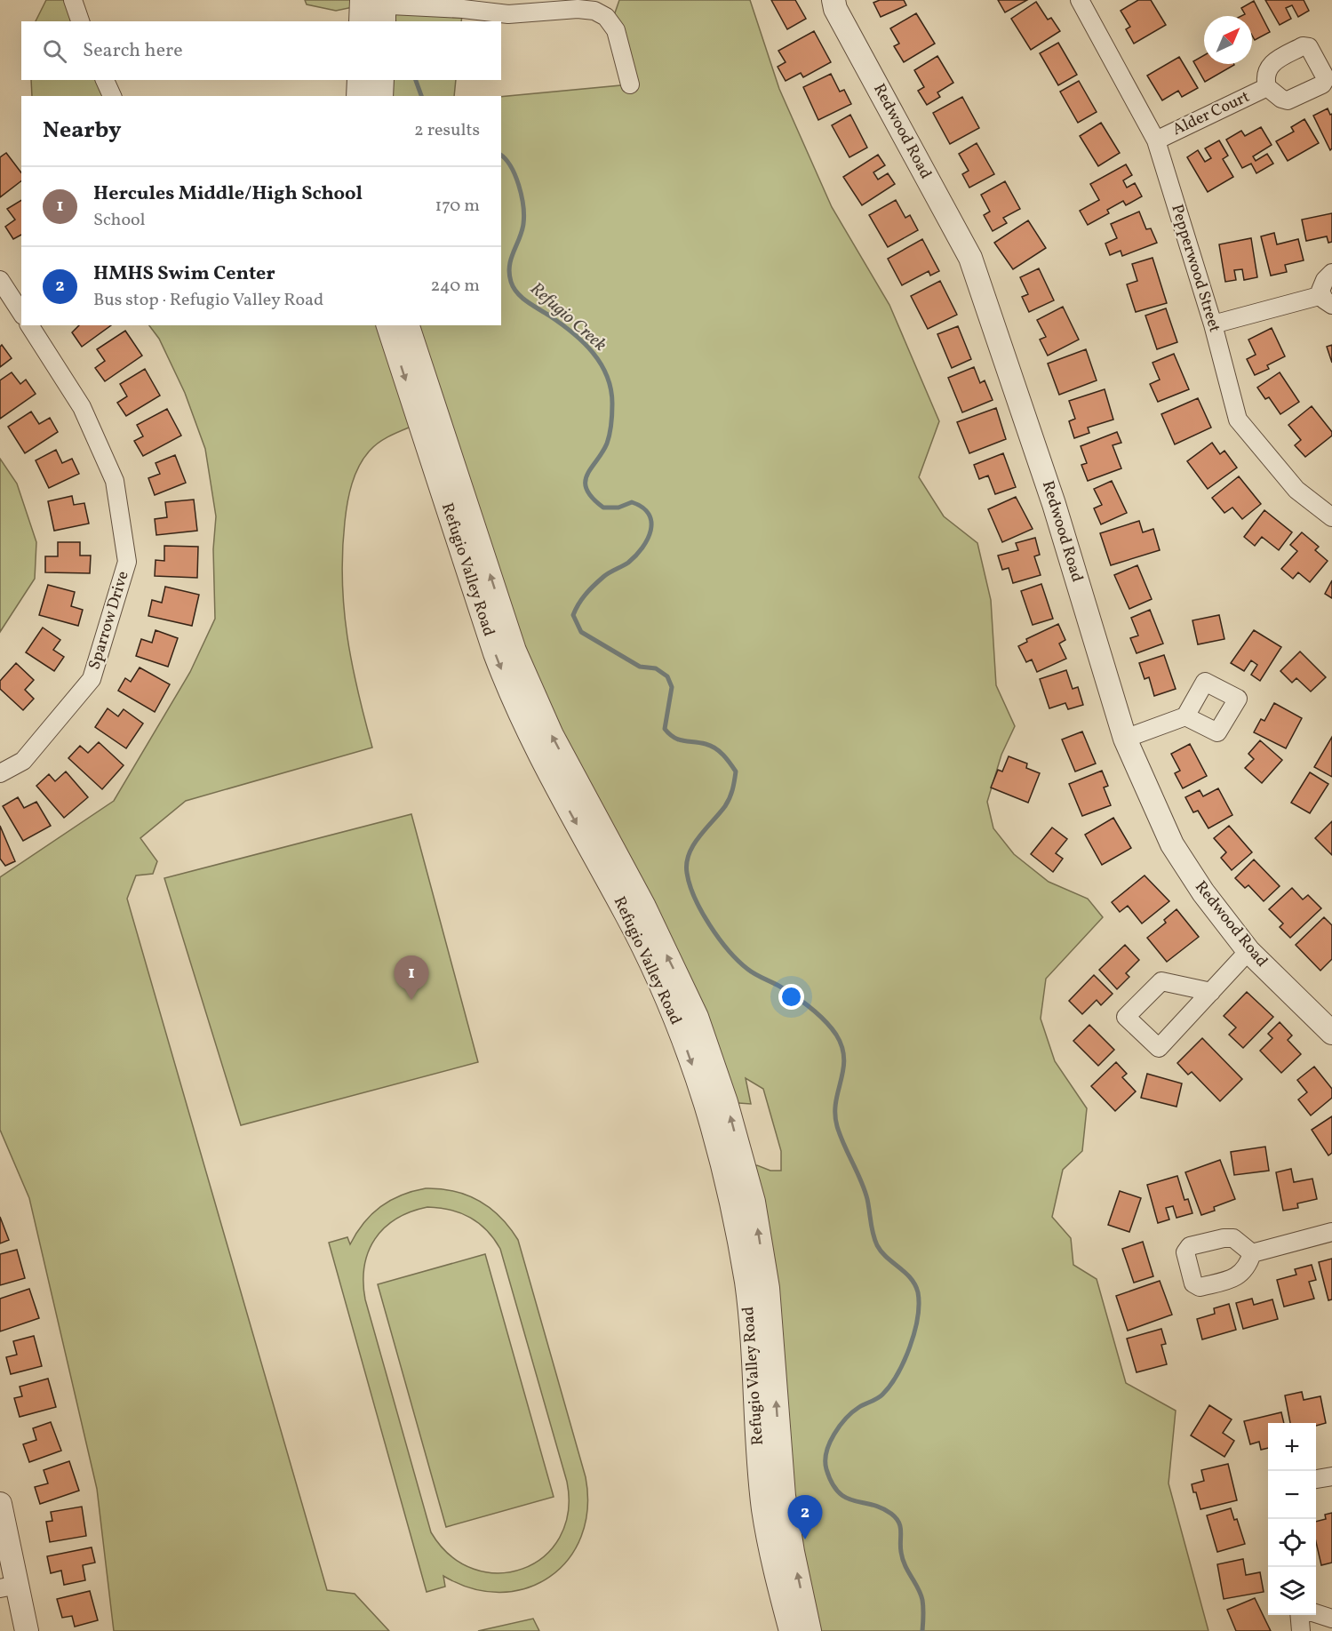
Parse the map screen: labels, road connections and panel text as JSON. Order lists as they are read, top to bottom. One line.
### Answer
{"streets":{"street":["Alder Court","Redwood Road","Pepperwood Street","Refugio Valley Road","Sparrow Drive"]},"crossings":[["Alder Court","Pepperwood Street"]],"water":["Refugio Creek"],"north":"top right","page":{"search":"Search here","heading":["Nearby","2 results"],"list":[{"mark":"1","name":"Hercules Middle/High School","note":"School","value":"170 m"},{"mark":"2","name":"HMHS Swim Center","note":"Bus stop · Refugio Valley Road","value":"240 m"}],"pins":["1","2"],"map_buttons":["+","−"]}}
